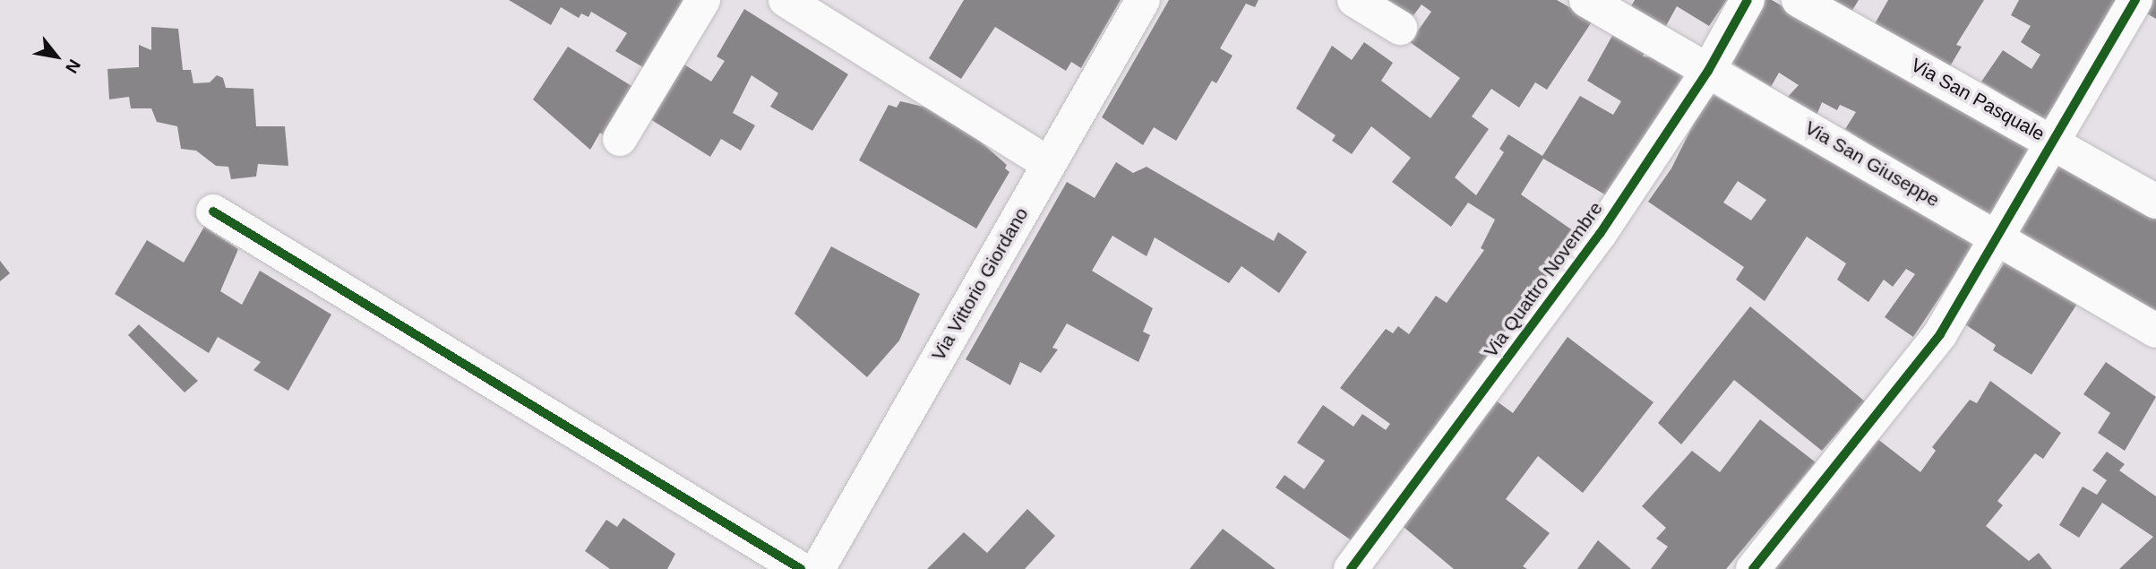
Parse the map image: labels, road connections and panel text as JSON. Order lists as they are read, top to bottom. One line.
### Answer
{"streets":{"street":["Via San Pasquale","Via San Giuseppe","Via Quattro Novembre","Via Vittorio Giordano"]},"crossings":[["Via San Giuseppe","Via Quattro Novembre"]],"north":"bottom right"}
